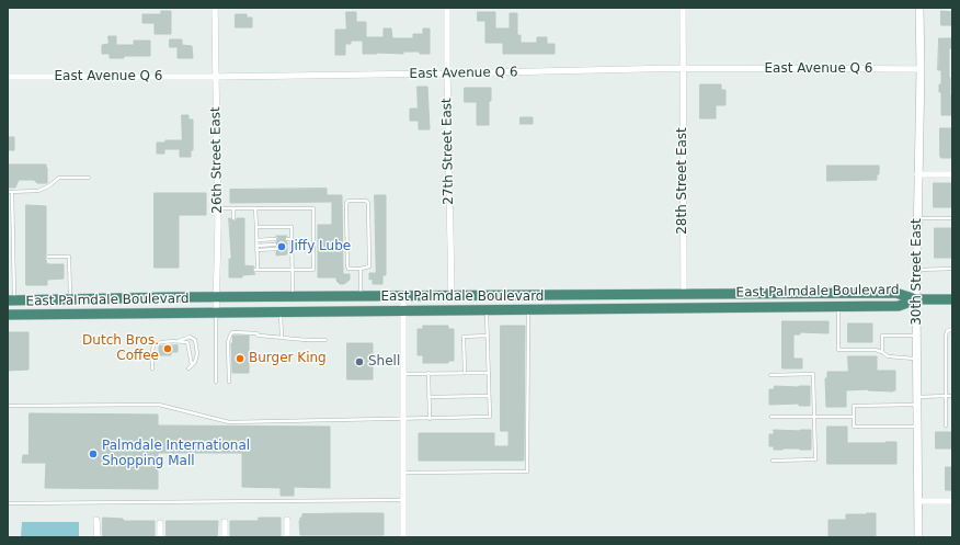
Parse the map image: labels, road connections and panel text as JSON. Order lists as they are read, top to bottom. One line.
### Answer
{"streets":{"highway":["East Palmdale Boulevard"],"street":["East Avenue Q 6","27th Street East","26th Street East","28th Street East","30th Street East"]},"crossings":[["East Avenue Q 6","27th Street East"],["East Avenue Q 6","26th Street East"],["East Avenue Q 6","28th Street East"],["East Avenue Q 6","30th Street East"],["27th Street East","East Palmdale Boulevard"],["26th Street East","East Palmdale Boulevard"],["28th Street East","East Palmdale Boulevard"],["30th Street East","East Palmdale Boulevard"]],"places":["Jiffy Lube","Dutch Bros. Coffee","Burger King","Shell","Palmdale International Shopping Mall"]}
